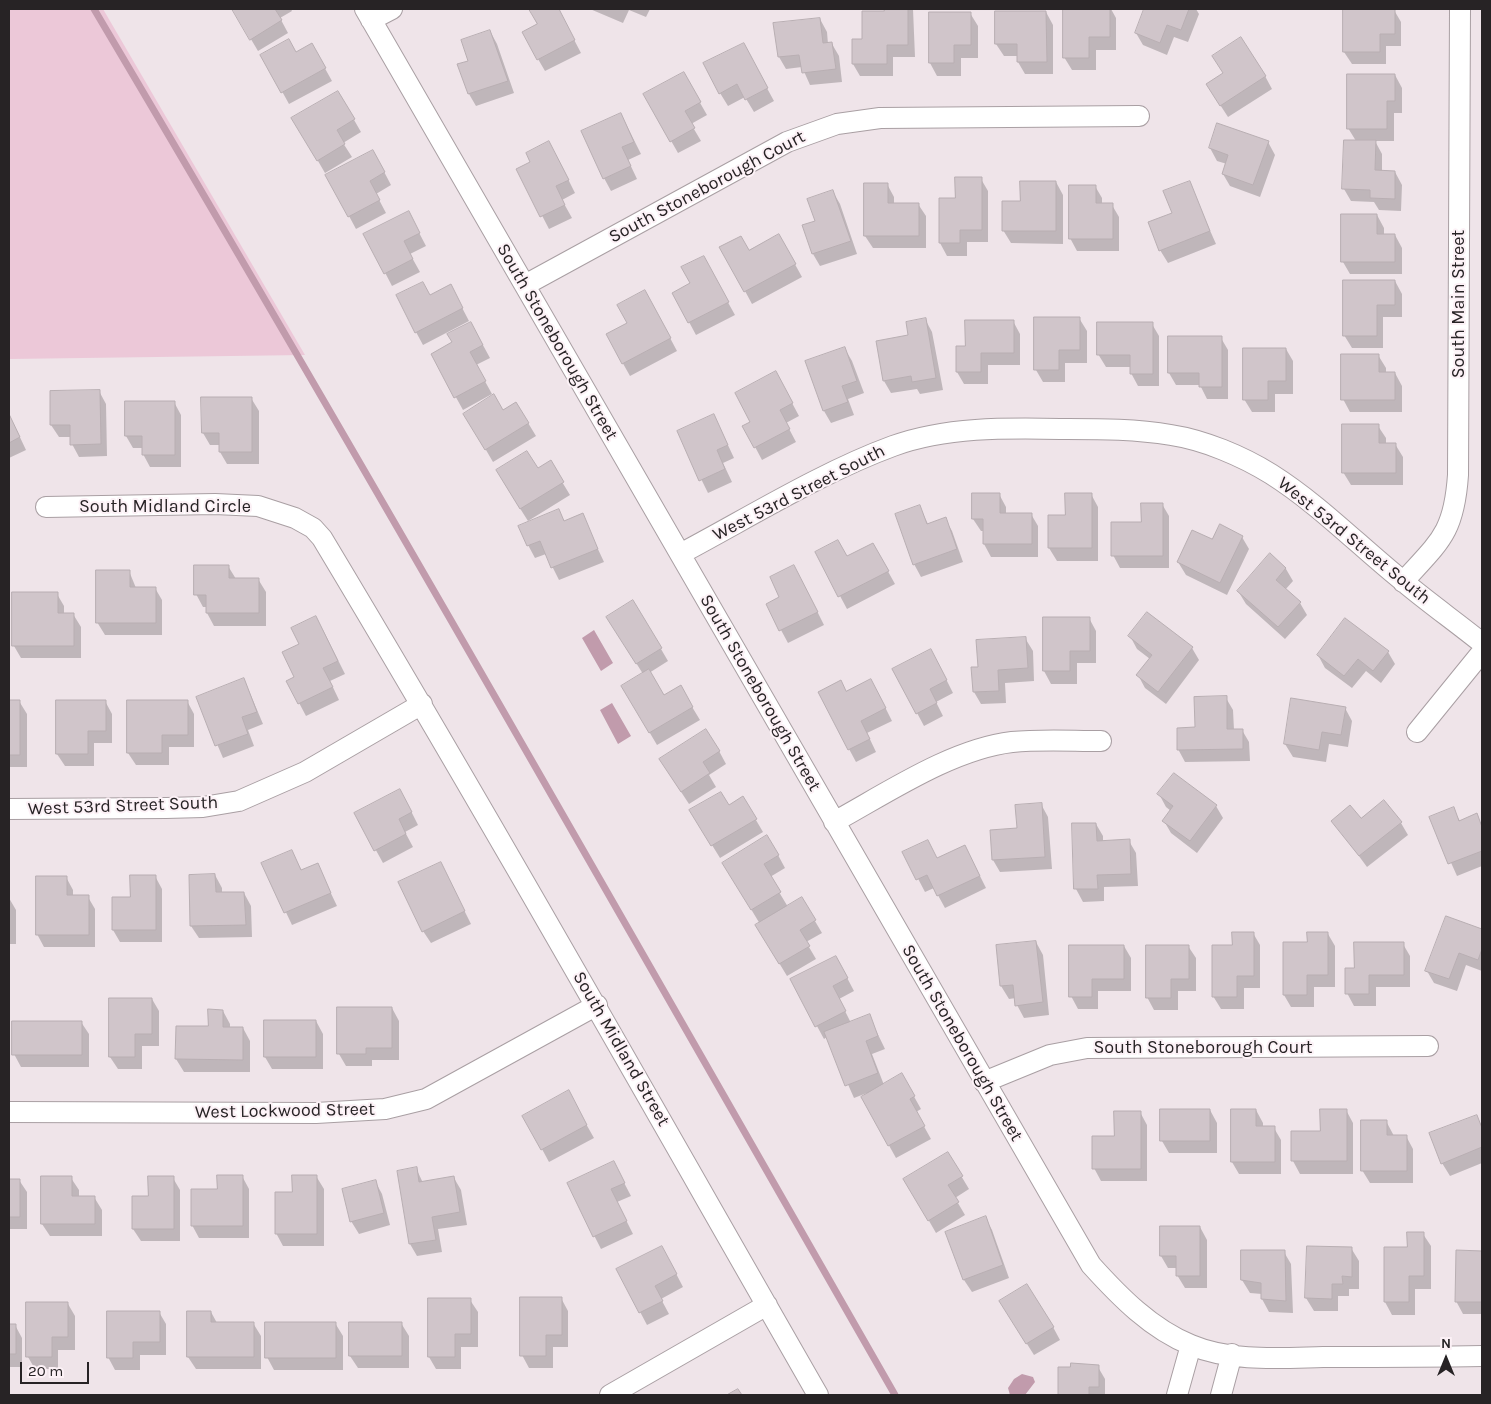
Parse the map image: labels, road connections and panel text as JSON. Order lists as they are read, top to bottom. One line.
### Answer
{"streets":{"street":["South Stoneborough Court","South Main Street","South Stoneborough Street","West 53rd Street South","South Midland Circle","South Midland Street","West Lockwood Street"]},"crossings":[["South Stoneborough Court","South Stoneborough Street"],["South Main Street","West 53rd Street South"],["South Stoneborough Street","West 53rd Street South"],["West 53rd Street South","South Midland Circle"],["West 53rd Street South","South Midland Street"],["South Midland Circle","South Midland Street"],["South Midland Street","West Lockwood Street"]],"scale_bar":"20 m","north":"top"}
